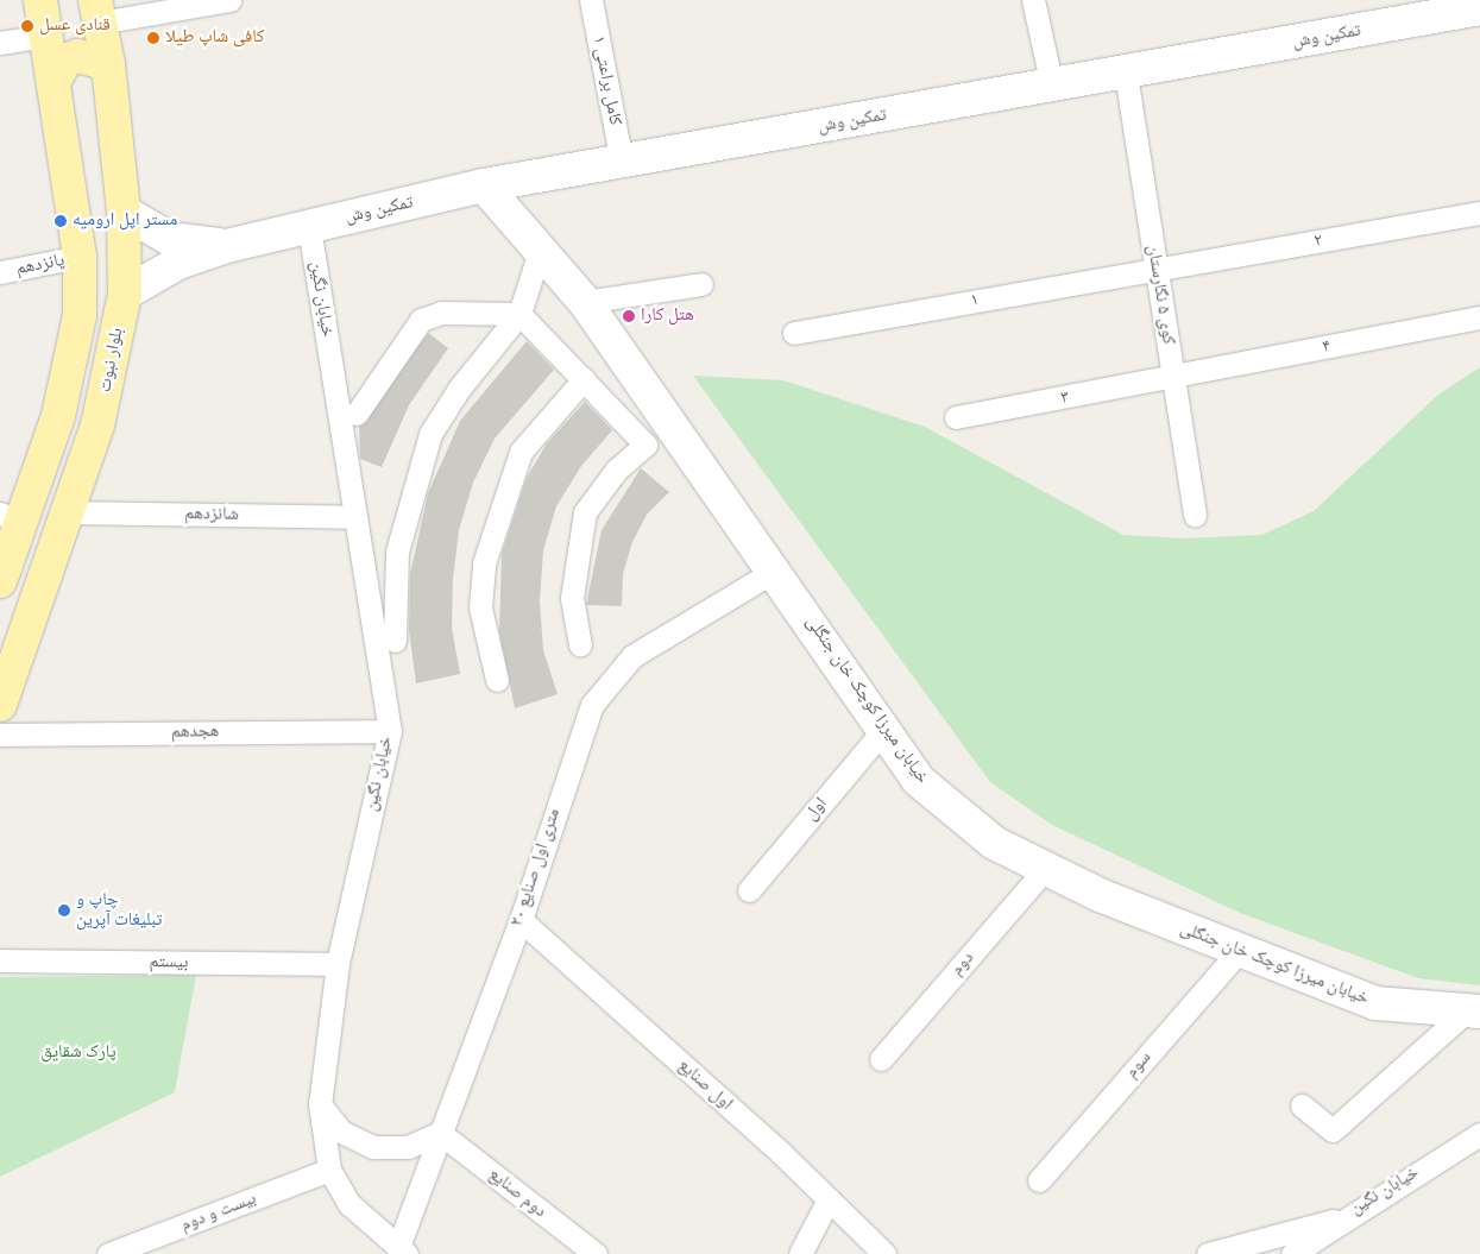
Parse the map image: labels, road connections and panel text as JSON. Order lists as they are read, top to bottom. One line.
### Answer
{"streets":{"main road":["بلوار نبوت"],"street":["تمکین وش","کامل براعتی ۱","۲","پانزدهم","کوی ۵ نگارستان","خیابان نگین","۱","۴","۳","شانزدهم","خیابان میرزا کوچک خان جنگلی","هجدهم","اول","۲۰ متری اول صنایع","بیستم","دوم","سوم","اول صنایع","دوم صنایع","بیست و دوم"]},"crossings":[["تمکین وش","کامل براعتی ۱"],["تمکین وش","کوی ۵ نگارستان"],["تمکین وش","خیابان نگین"],["تمکین وش","خیابان میرزا کوچک خان جنگلی"],["۲","کوی ۵ نگارستان"],["۲","۱"],["کوی ۵ نگارستان","۱"],["کوی ۵ نگارستان","۴"],["کوی ۵ نگارستان","۳"],["خیابان نگین","شانزدهم"],["خیابان نگین","هجدهم"],["خیابان نگین","۲۰ متری اول صنایع"],["خیابان نگین","بیستم"],["خیابان نگین","بیست و دوم"],["۴","۳"],["بلوار نبوت","شانزدهم"],["خیابان میرزا کوچک خان جنگلی","اول"],["خیابان میرزا کوچک خان جنگلی","۲۰ متری اول صنایع"],["خیابان میرزا کوچک خان جنگلی","دوم"],["خیابان میرزا کوچک خان جنگلی","سوم"],["۲۰ متری اول صنایع","اول صنایع"],["۲۰ متری اول صنایع","دوم صنایع"]],"parks":["پارک شقایق"],"places":["قنادی عسل","کافی شاپ طیلا","مستر اپل ارومیه","هتل کارا","چاپ و تبلیغات آپرین"]}
